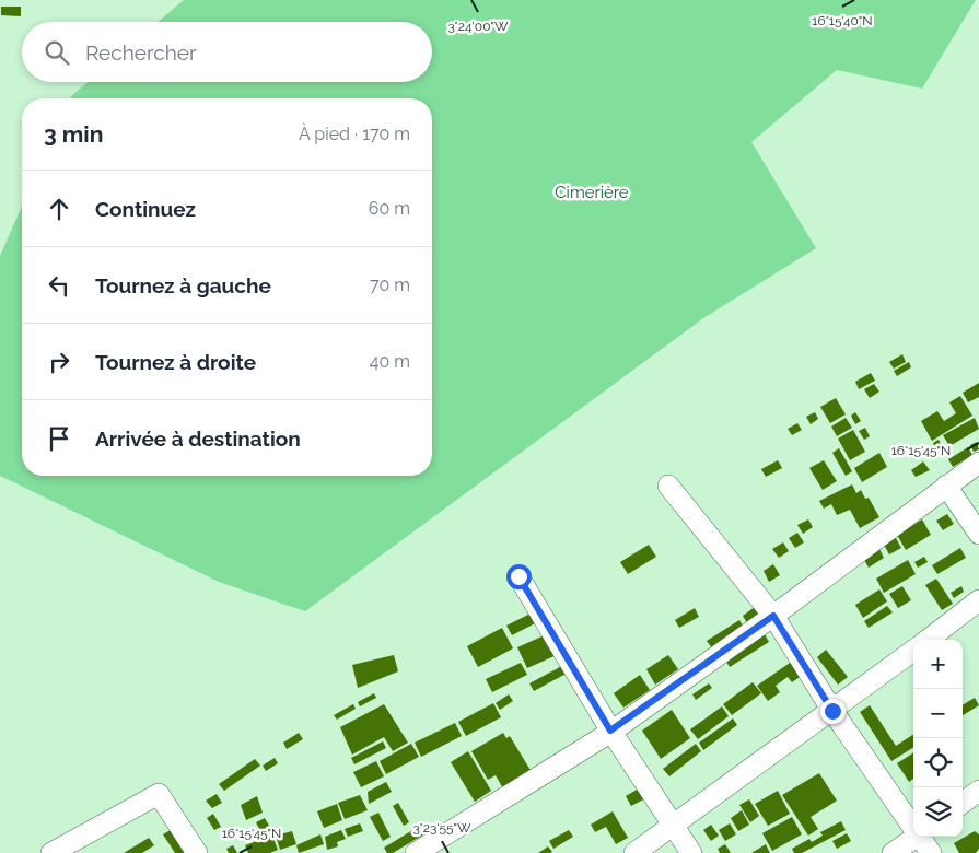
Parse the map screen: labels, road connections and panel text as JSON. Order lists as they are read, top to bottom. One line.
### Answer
{"parks":["Cimerière"],"page":{"search":"Rechercher","heading":["3 min","À pied · 170 m"],"list":[["Continuez","60 m"],["Tournez à gauche","70 m"],["Tournez à droite","40 m"],"Arrivée à destination"],"map_buttons":["+","−"]},"coordinates":["16°15'40\"N","3°24'00\"W","16°15'45\"N","3°23'55\"W"]}
